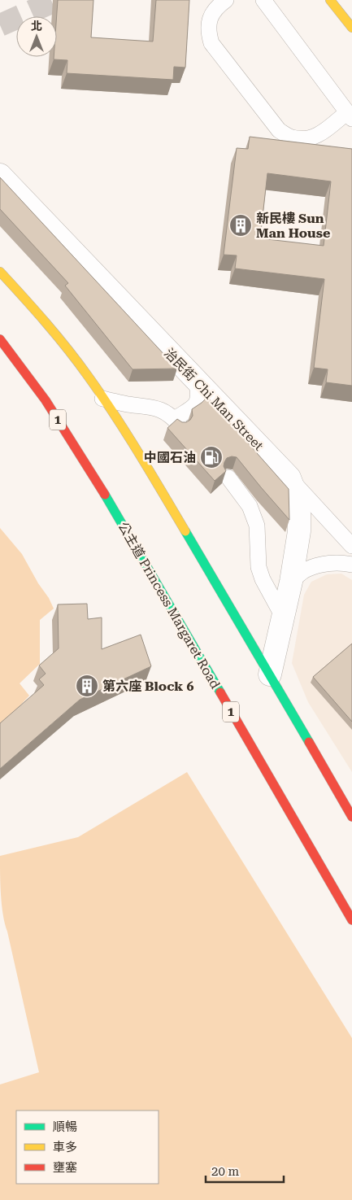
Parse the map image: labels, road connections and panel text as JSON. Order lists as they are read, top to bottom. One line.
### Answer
{"streets":{"main road":["1","公主道 Princess Margaret Road"],"street":["治民街 Chi Man Street"]},"places":{"building":["新民樓 Sun Man House","第六座 Block 6"],"fuel station":["中國石油"]},"legend":["順暢","車多","壅塞"],"scale_bar":"20 m","north":"top"}
